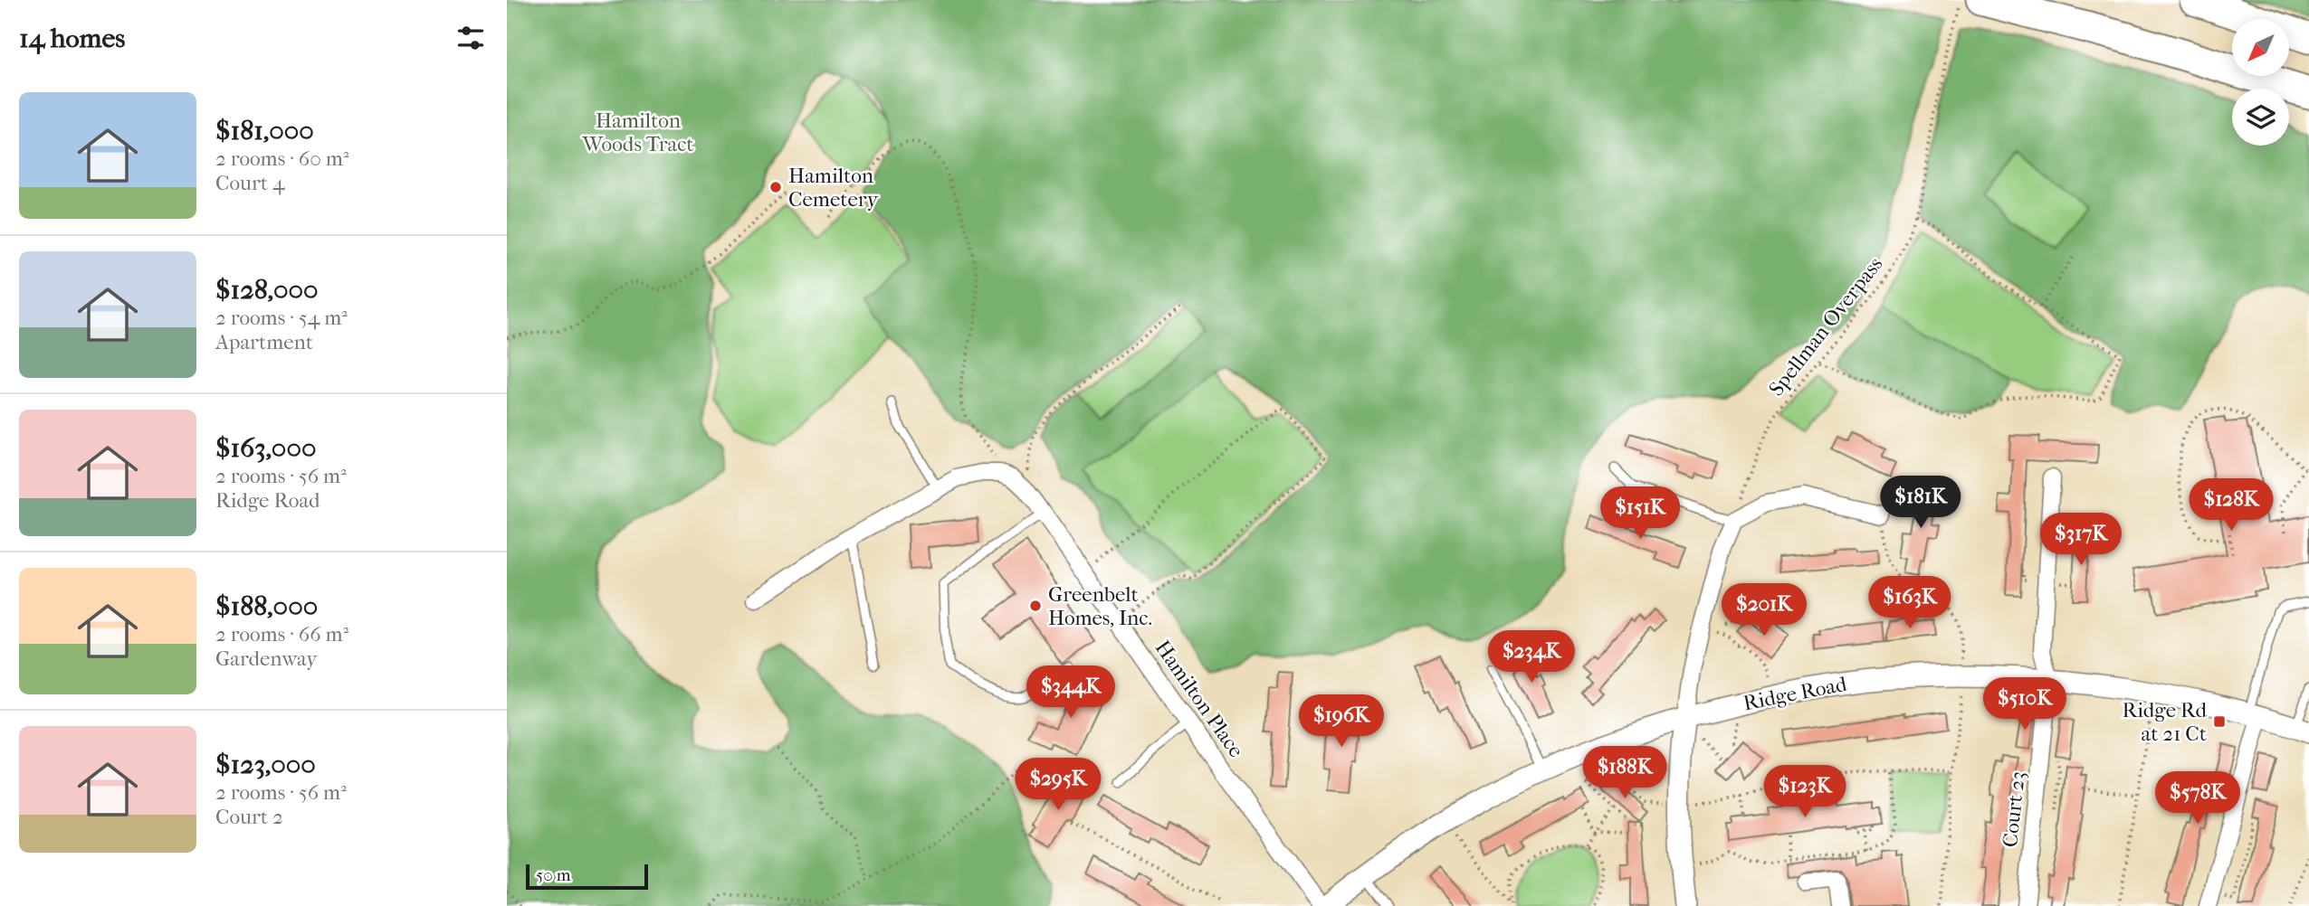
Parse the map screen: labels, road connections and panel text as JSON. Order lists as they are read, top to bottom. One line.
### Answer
{"streets":{"street":["Ridge Road","Hamilton Place","Court 23"],"path":["Spellman Overpass"]},"crossings":[["Ridge Road","Court 23"]],"parks":["Hamilton Woods Tract"],"places":{"other":["Hamilton Cemetery","Greenbelt Homes, Inc."],"transit":["Ridge Rd at 21 Ct"]},"scale_bar":"50 m","north":"bottom left","page":{"heading":"14 homes","list":[{"name":"$181,000","note":"2 rooms · 60 m² · Court 4"},{"name":"$128,000","note":"2 rooms · 54 m² · Apartment"},{"name":"$163,000","note":"2 rooms · 56 m² · Ridge Road"},{"name":"$188,000","note":"2 rooms · 66 m² · Gardenway"},{"name":"$123,000","note":"2 rooms · 56 m² · Court 2"}],"price":["$181K","$128K","$151K","$317K","$163K","$201K","$234K","$344K","$510K","$196K","$188K","$295K","$123K","$578K"],"scale":"50 m"}}
